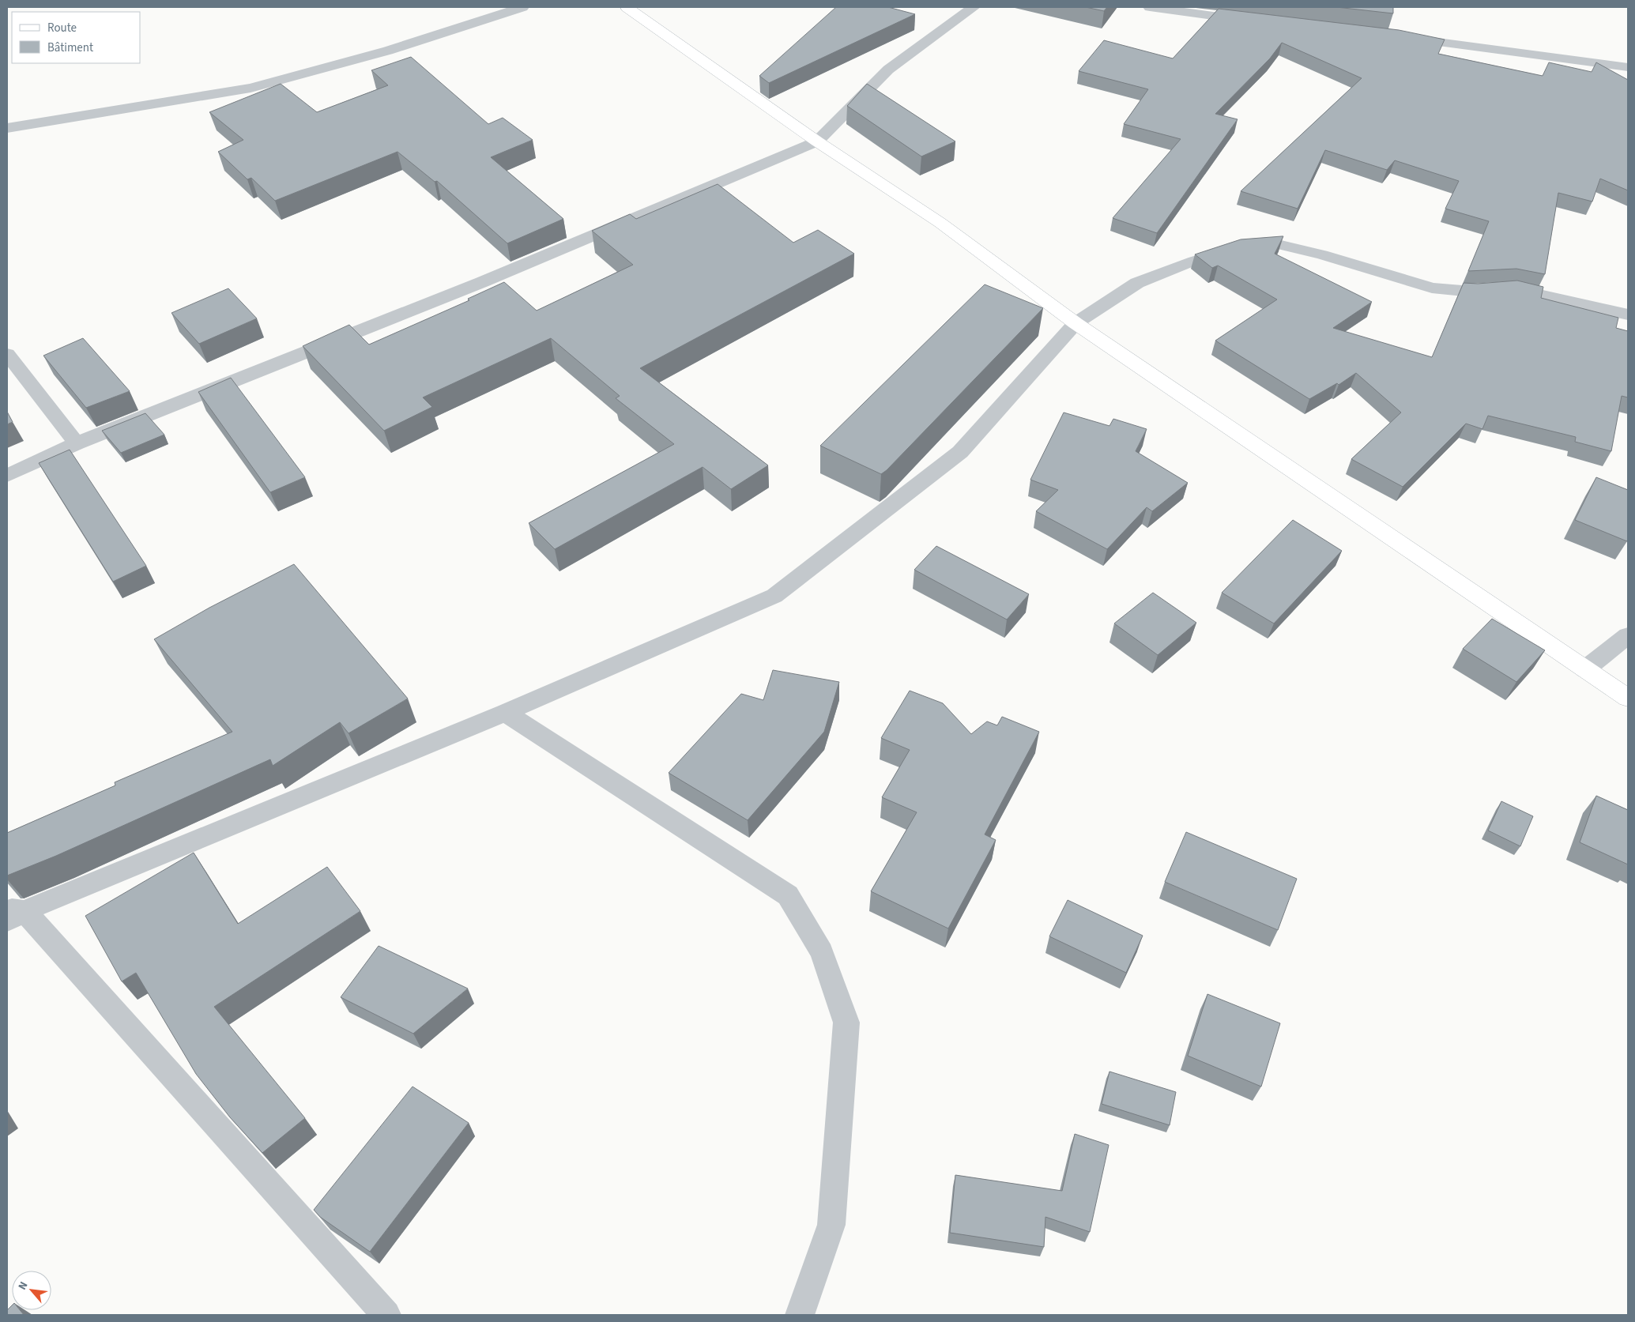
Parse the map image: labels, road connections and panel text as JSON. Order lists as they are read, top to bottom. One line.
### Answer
{"legend":["Route","Bâtiment"],"north":"top left"}
